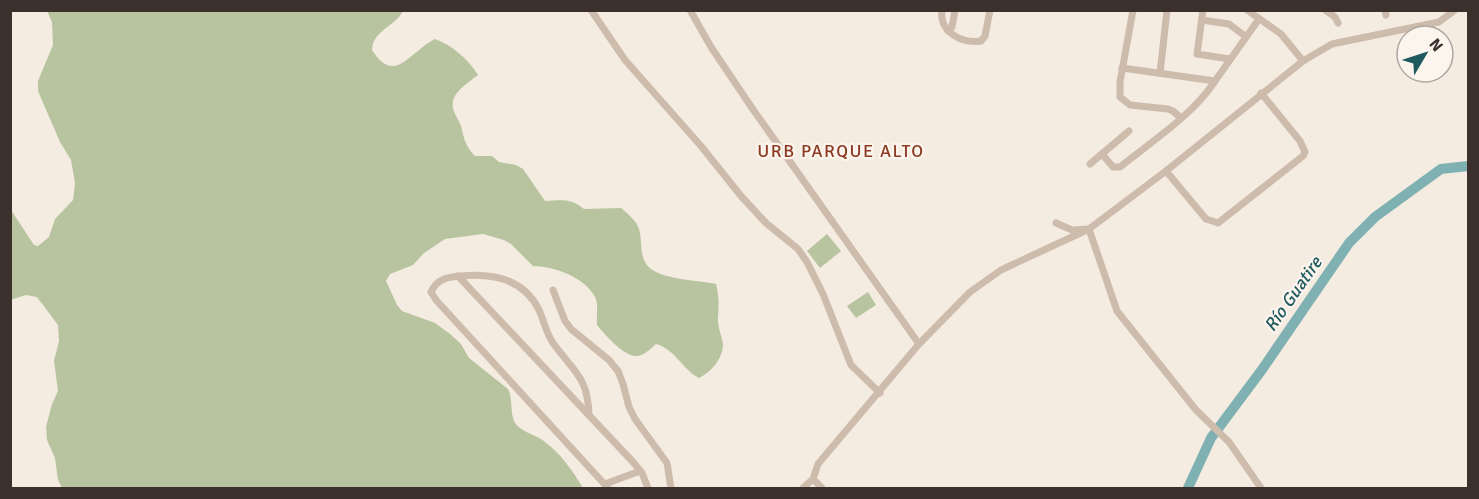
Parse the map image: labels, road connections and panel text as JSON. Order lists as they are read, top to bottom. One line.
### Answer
{"districts":["URB PARQUE ALTO"],"water":["Río Guatire"],"north":"top right"}
